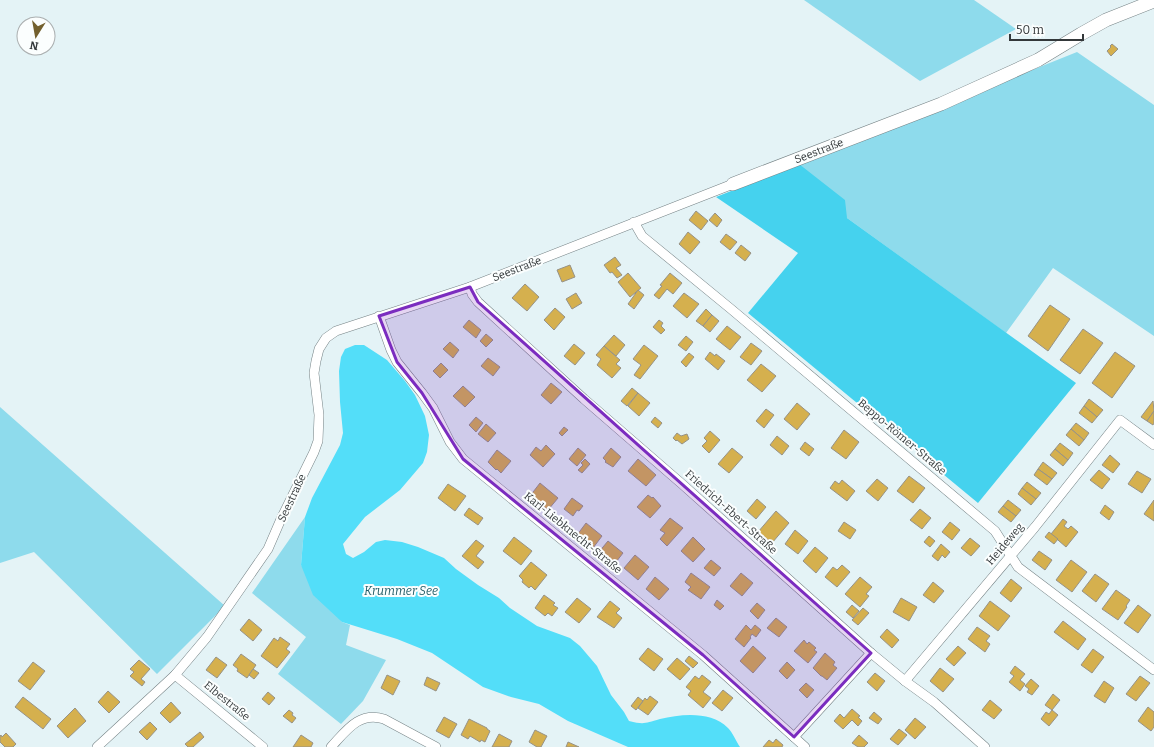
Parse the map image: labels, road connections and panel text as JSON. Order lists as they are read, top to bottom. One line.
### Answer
{"streets":{"street":["Seestraße","Beppo-Römer-Straße","Friedrich-Ebert-Straße","Karl-Liebknecht-Straße","Heideweg","Elbestraße"]},"crossings":[["Seestraße","Beppo-Römer-Straße"],["Seestraße","Friedrich-Ebert-Straße"],["Seestraße","Karl-Liebknecht-Straße"],["Seestraße","Elbestraße"],["Beppo-Römer-Straße","Heideweg"],["Friedrich-Ebert-Straße","Heideweg"]],"water":["Krummer See"],"scale_bar":"50 m","north":"bottom"}
